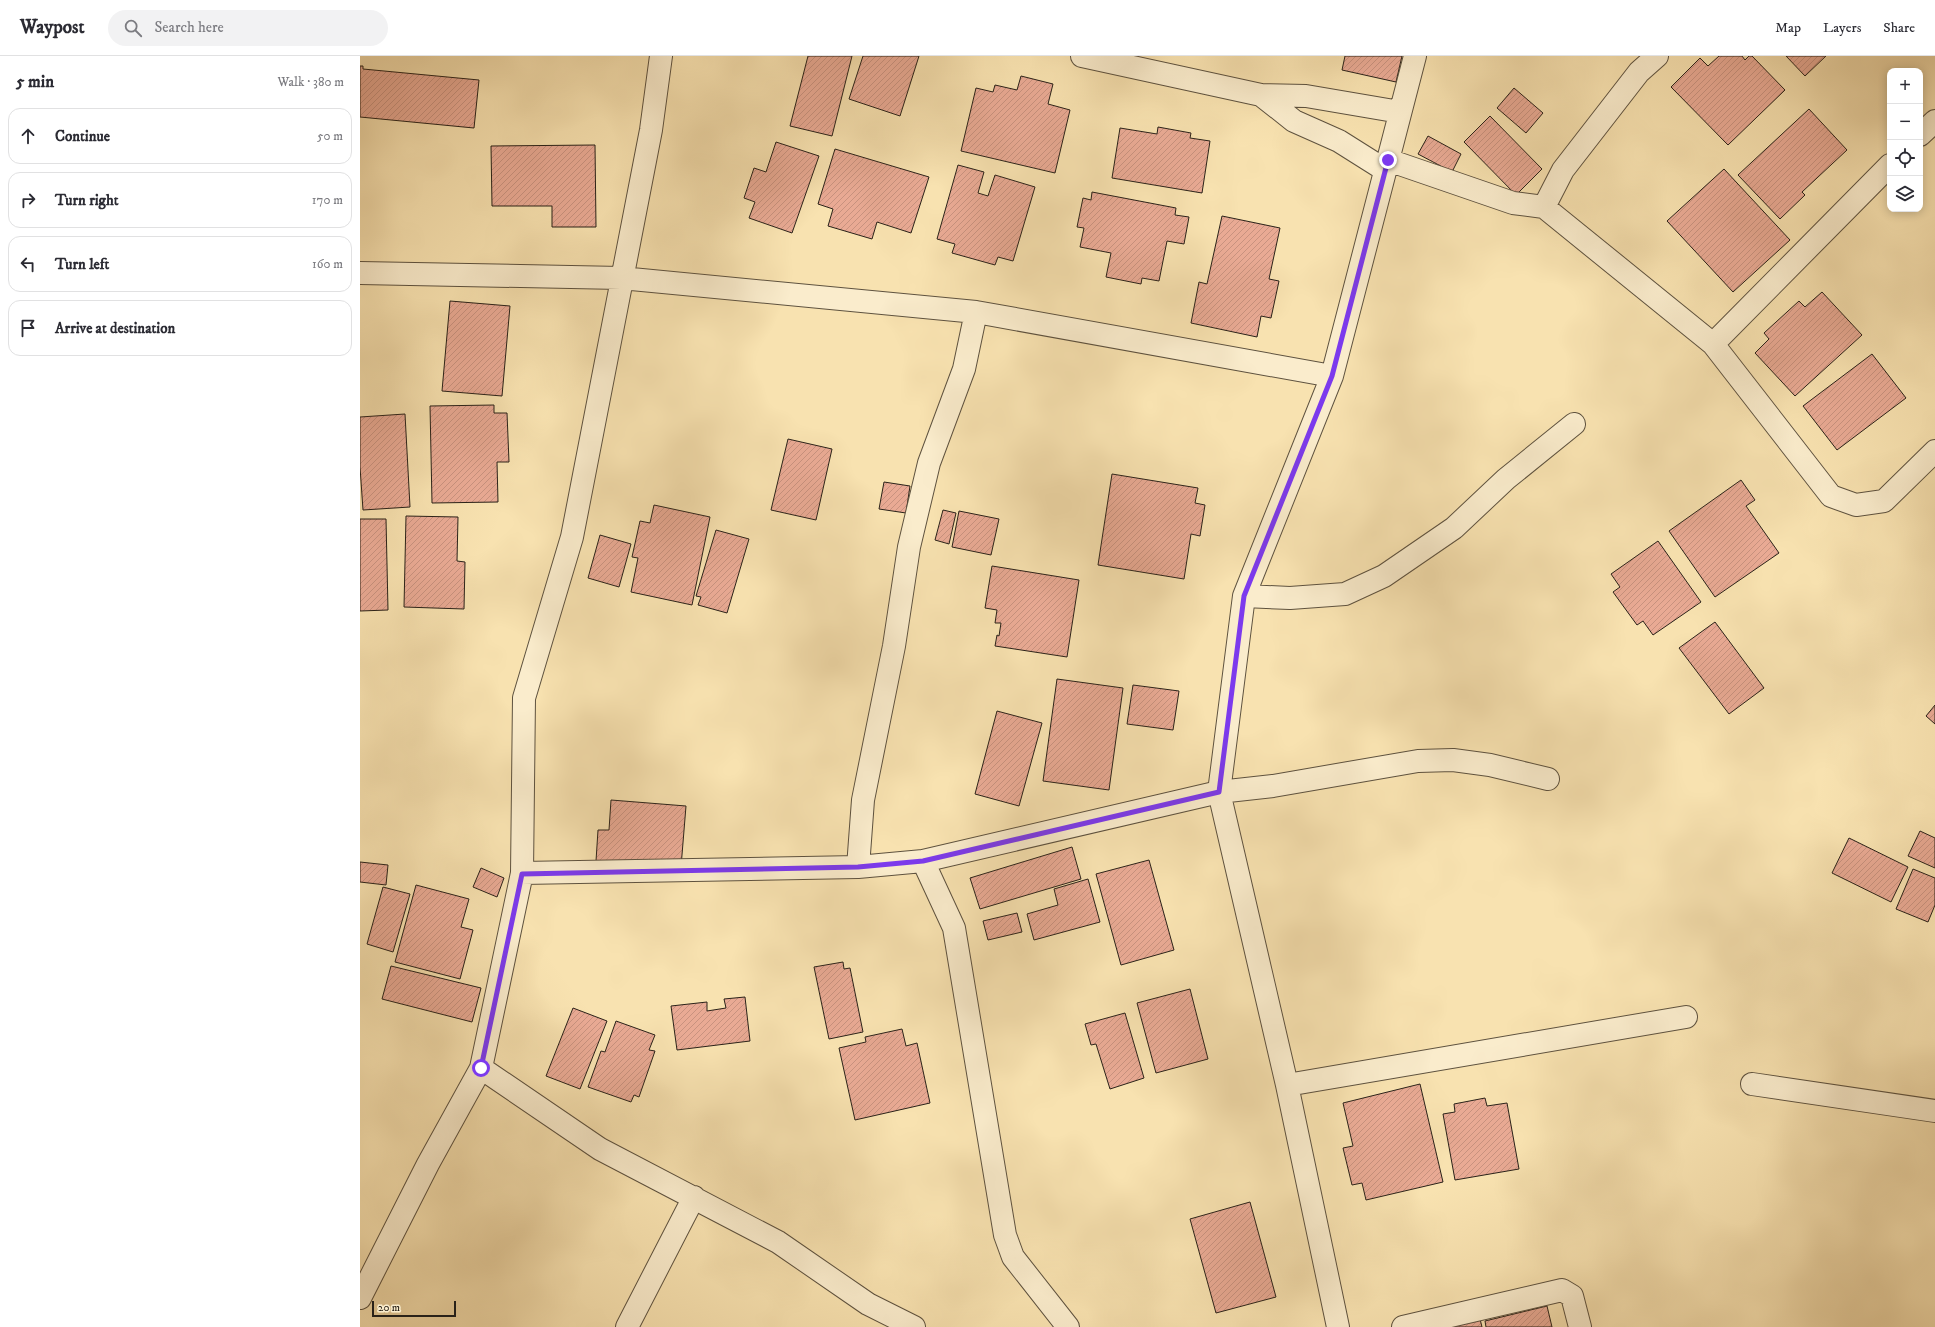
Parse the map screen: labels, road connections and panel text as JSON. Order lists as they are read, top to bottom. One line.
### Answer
{"scale_bar":"20 m","page":{"header":"Waypost","search":"Search here","nav":["Map","Layers","Share"],"heading":["5 min","Walk · 380 m"],"map_buttons":["+","−"],"list":[["Continue","50 m"],["Turn right","170 m"],["Turn left","160 m"],"Arrive at destination"],"scale":"20 m"}}
